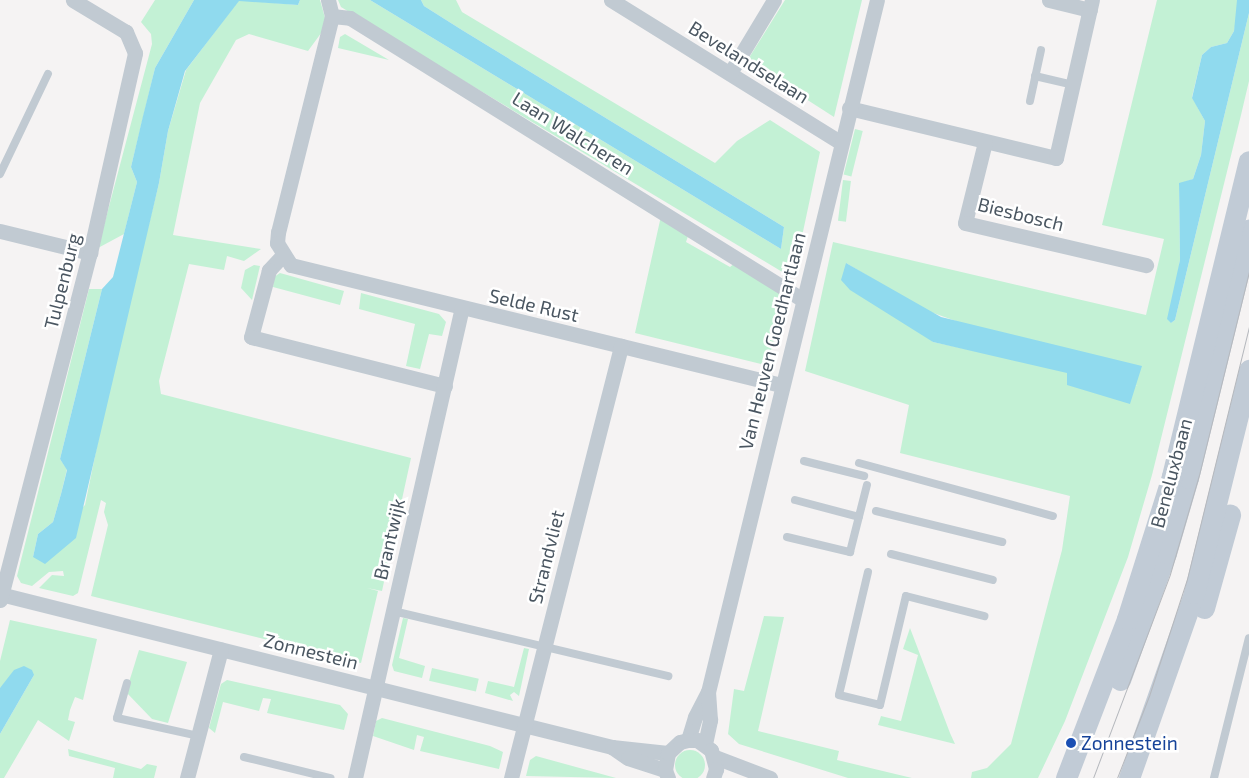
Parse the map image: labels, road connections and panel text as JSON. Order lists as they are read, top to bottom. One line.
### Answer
{"streets":{"street":["Bevelandselaan","Laan Walcheren","Biesbosch","Tulpenburg","Selde Rust","Van Heuven Goedhartlaan","Beneluxbaan","Brantwijk","Strandvliet","Zonnestein"]},"crossings":[["Bevelandselaan","Van Heuven Goedhartlaan"],["Laan Walcheren","Van Heuven Goedhartlaan"],["Tulpenburg","Zonnestein"],["Selde Rust","Van Heuven Goedhartlaan"],["Selde Rust","Brantwijk"],["Selde Rust","Strandvliet"],["Brantwijk","Zonnestein"],["Strandvliet","Zonnestein"]],"places":["Zonnestein"]}
